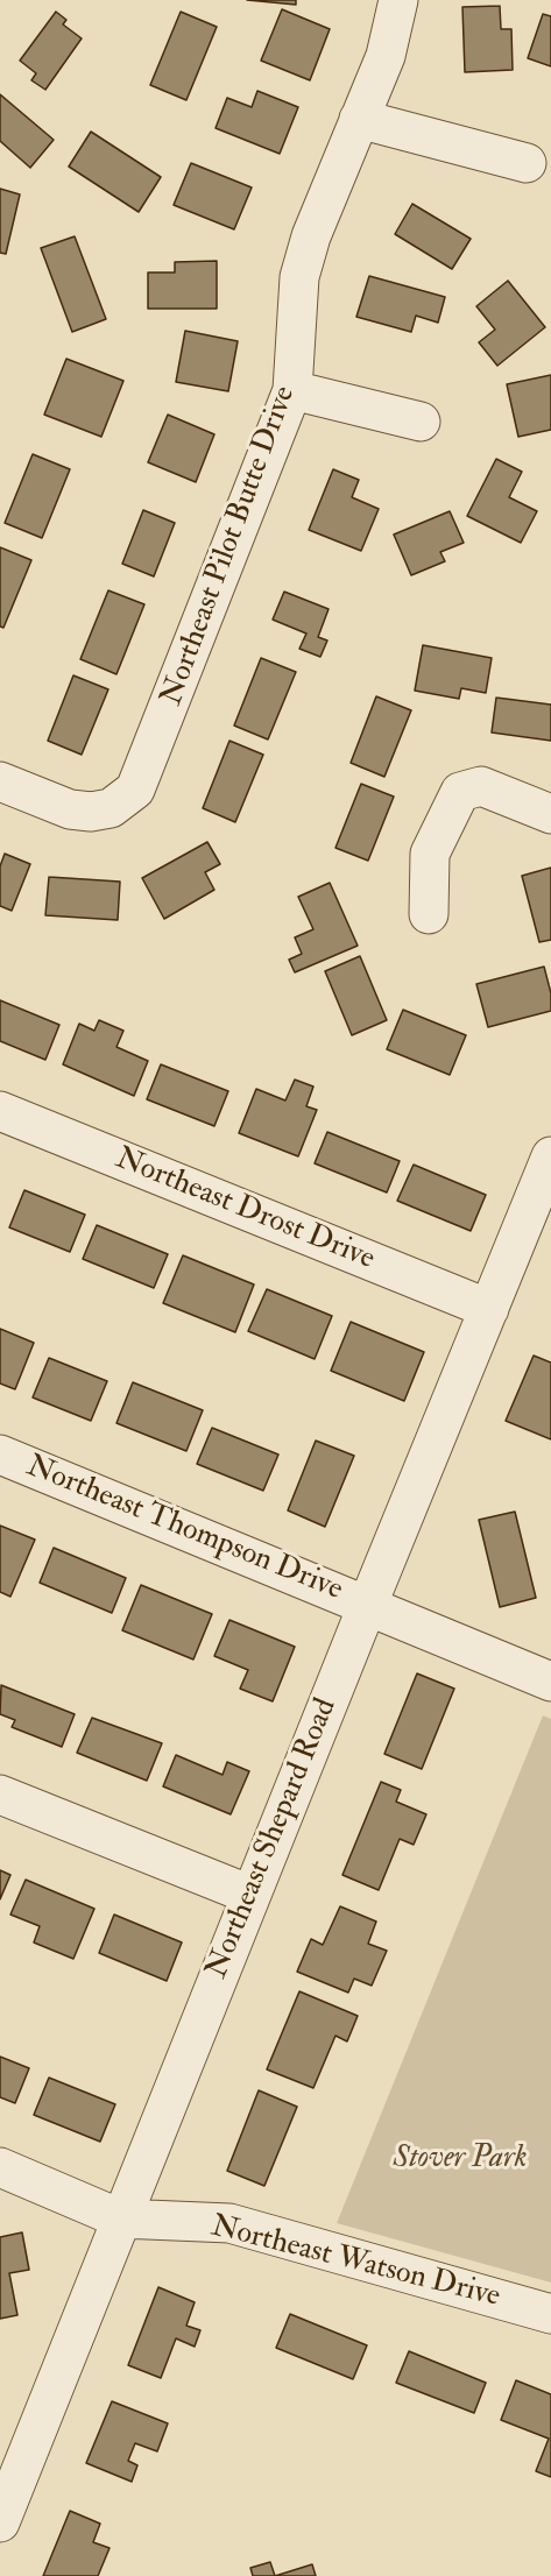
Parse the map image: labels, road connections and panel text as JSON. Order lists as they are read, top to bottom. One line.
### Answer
{"streets":{"street":["Northeast Pilot Butte Drive","Northeast Drost Drive","Northeast Thompson Drive","Northeast Shepard Road","Northeast Watson Drive"]},"crossings":[["Northeast Drost Drive","Northeast Shepard Road"],["Northeast Thompson Drive","Northeast Shepard Road"],["Northeast Shepard Road","Northeast Watson Drive"]],"parks":["Stover Park"]}
